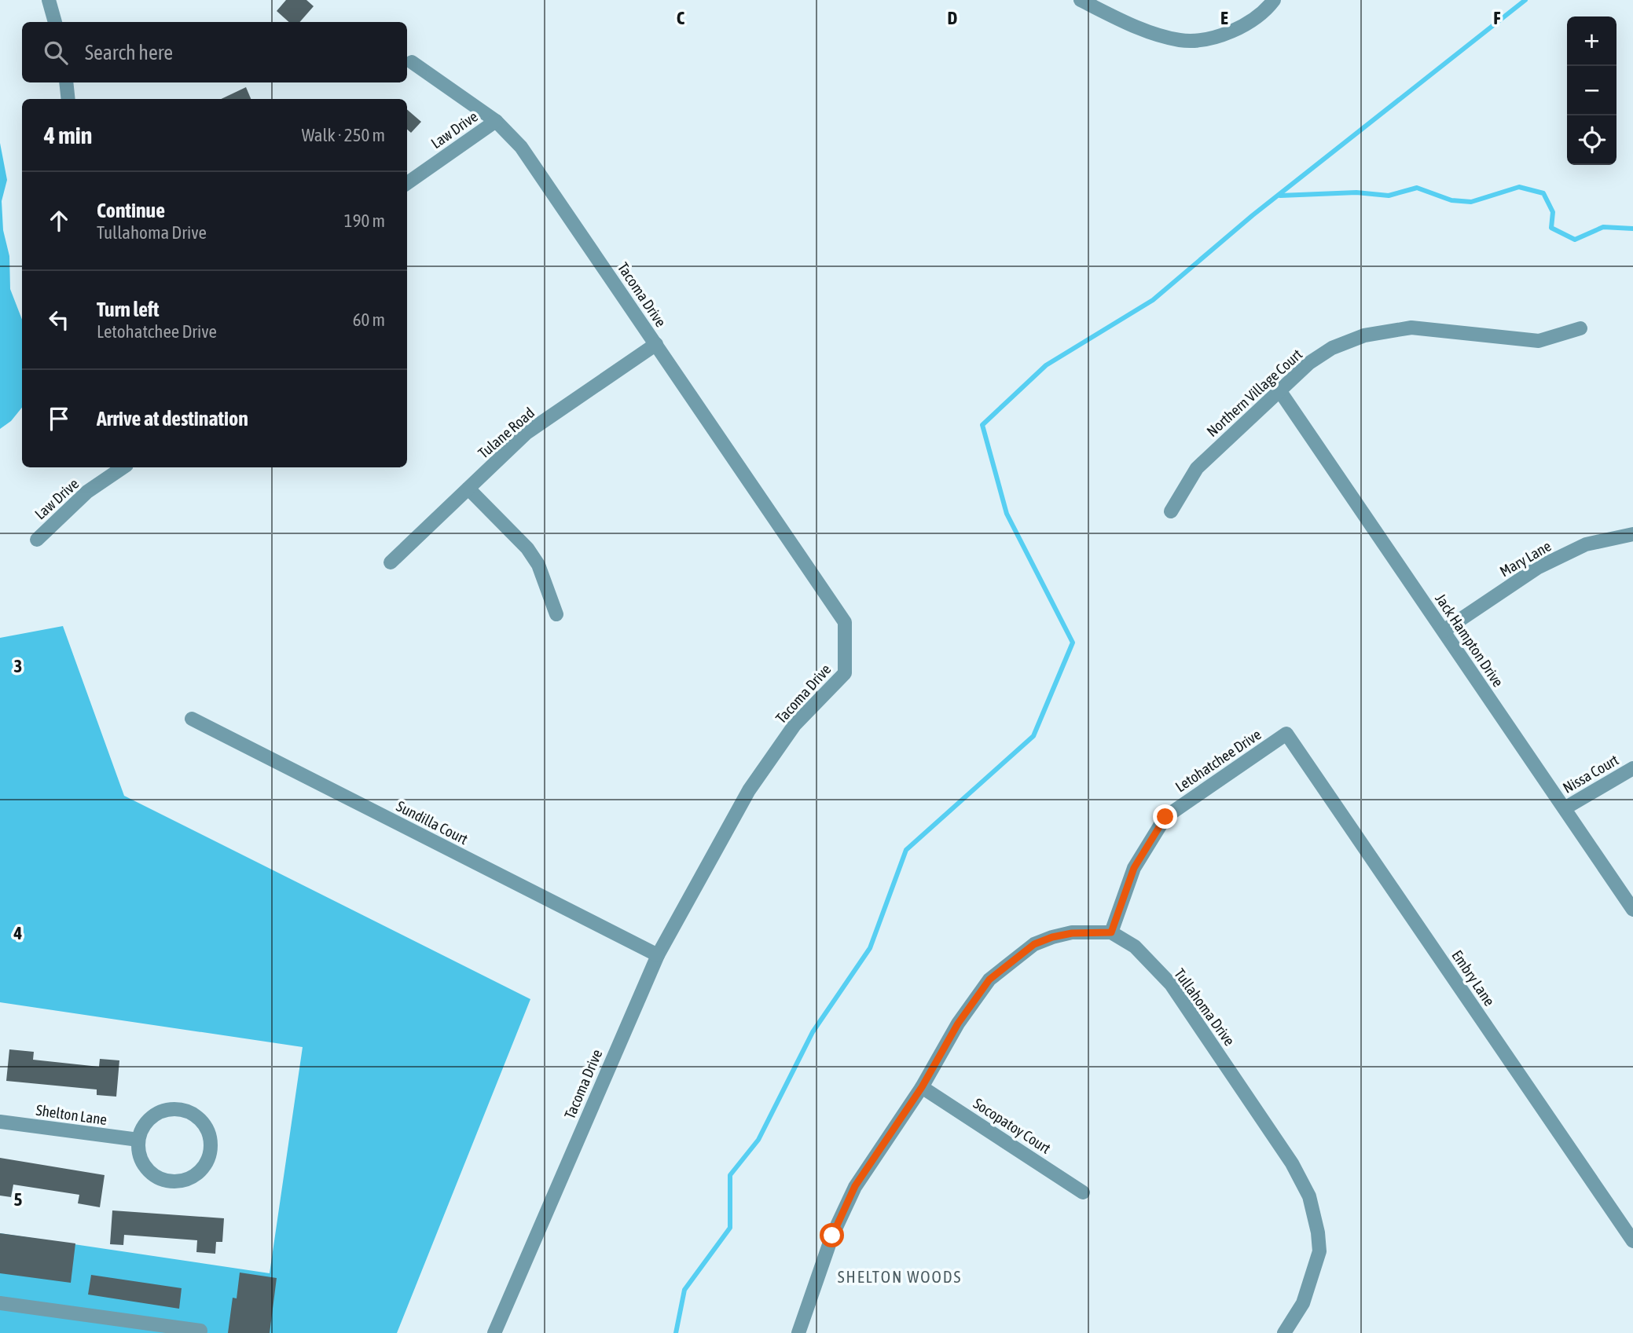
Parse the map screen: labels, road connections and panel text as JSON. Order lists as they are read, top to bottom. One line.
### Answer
{"streets":{"street":["Law Drive","Tacoma Drive","Northern Village Court","Tulane Road","Mary Lane","Jack Hampton Drive","Letohatchee Drive","Nissa Court","Sundilla Court","Embry Lane","Tullahoma Drive","Shelton Lane","Socopatoy Court"]},"crossings":[["Law Drive","Tacoma Drive"],["Tacoma Drive","Tulane Road"],["Tacoma Drive","Sundilla Court"],["Northern Village Court","Jack Hampton Drive"],["Mary Lane","Jack Hampton Drive"],["Jack Hampton Drive","Nissa Court"],["Letohatchee Drive","Embry Lane"],["Letohatchee Drive","Tullahoma Drive"]],"districts":["SHELTON WOODS"],"page":{"map_buttons":["+","−"],"search":"Search here","heading":["4 min","Walk · 250 m"],"list":[["Continue","Tullahoma Drive","190 m"],["Turn left","Letohatchee Drive","60 m"],"Arrive at destination"]},"grid":{"columns":["C","D","E","F"],"rows":["3","4","5"]}}
